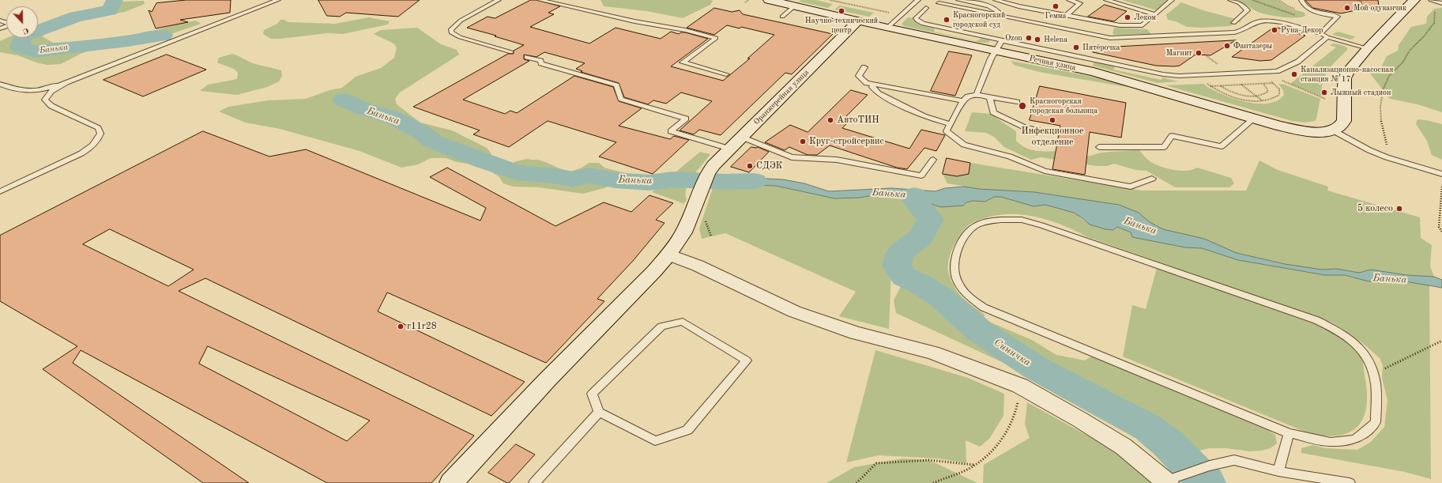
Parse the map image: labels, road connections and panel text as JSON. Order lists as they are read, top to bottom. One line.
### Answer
{"streets":{"main road":["Речная улица","Оранжерейная улица"]},"crossings":[["Речная улица","Оранжерейная улица"]],"water":["Банька","Синичка"],"places":["Гемма","Мой одуванчик","Научно-технический центр","Леком","Красногорский городской суд","Руна-Декор","Ozon","Helena","Фантазеры","Пятёрочка","Магнит","Канализационно-насосная станция № 17","Лыжный стадион","Красногорская городская больница","АвтоТИН","Инфекционное отделение","Круг-стройсервис","СДЭК","5 колесо","r11r28"],"north":"bottom"}
